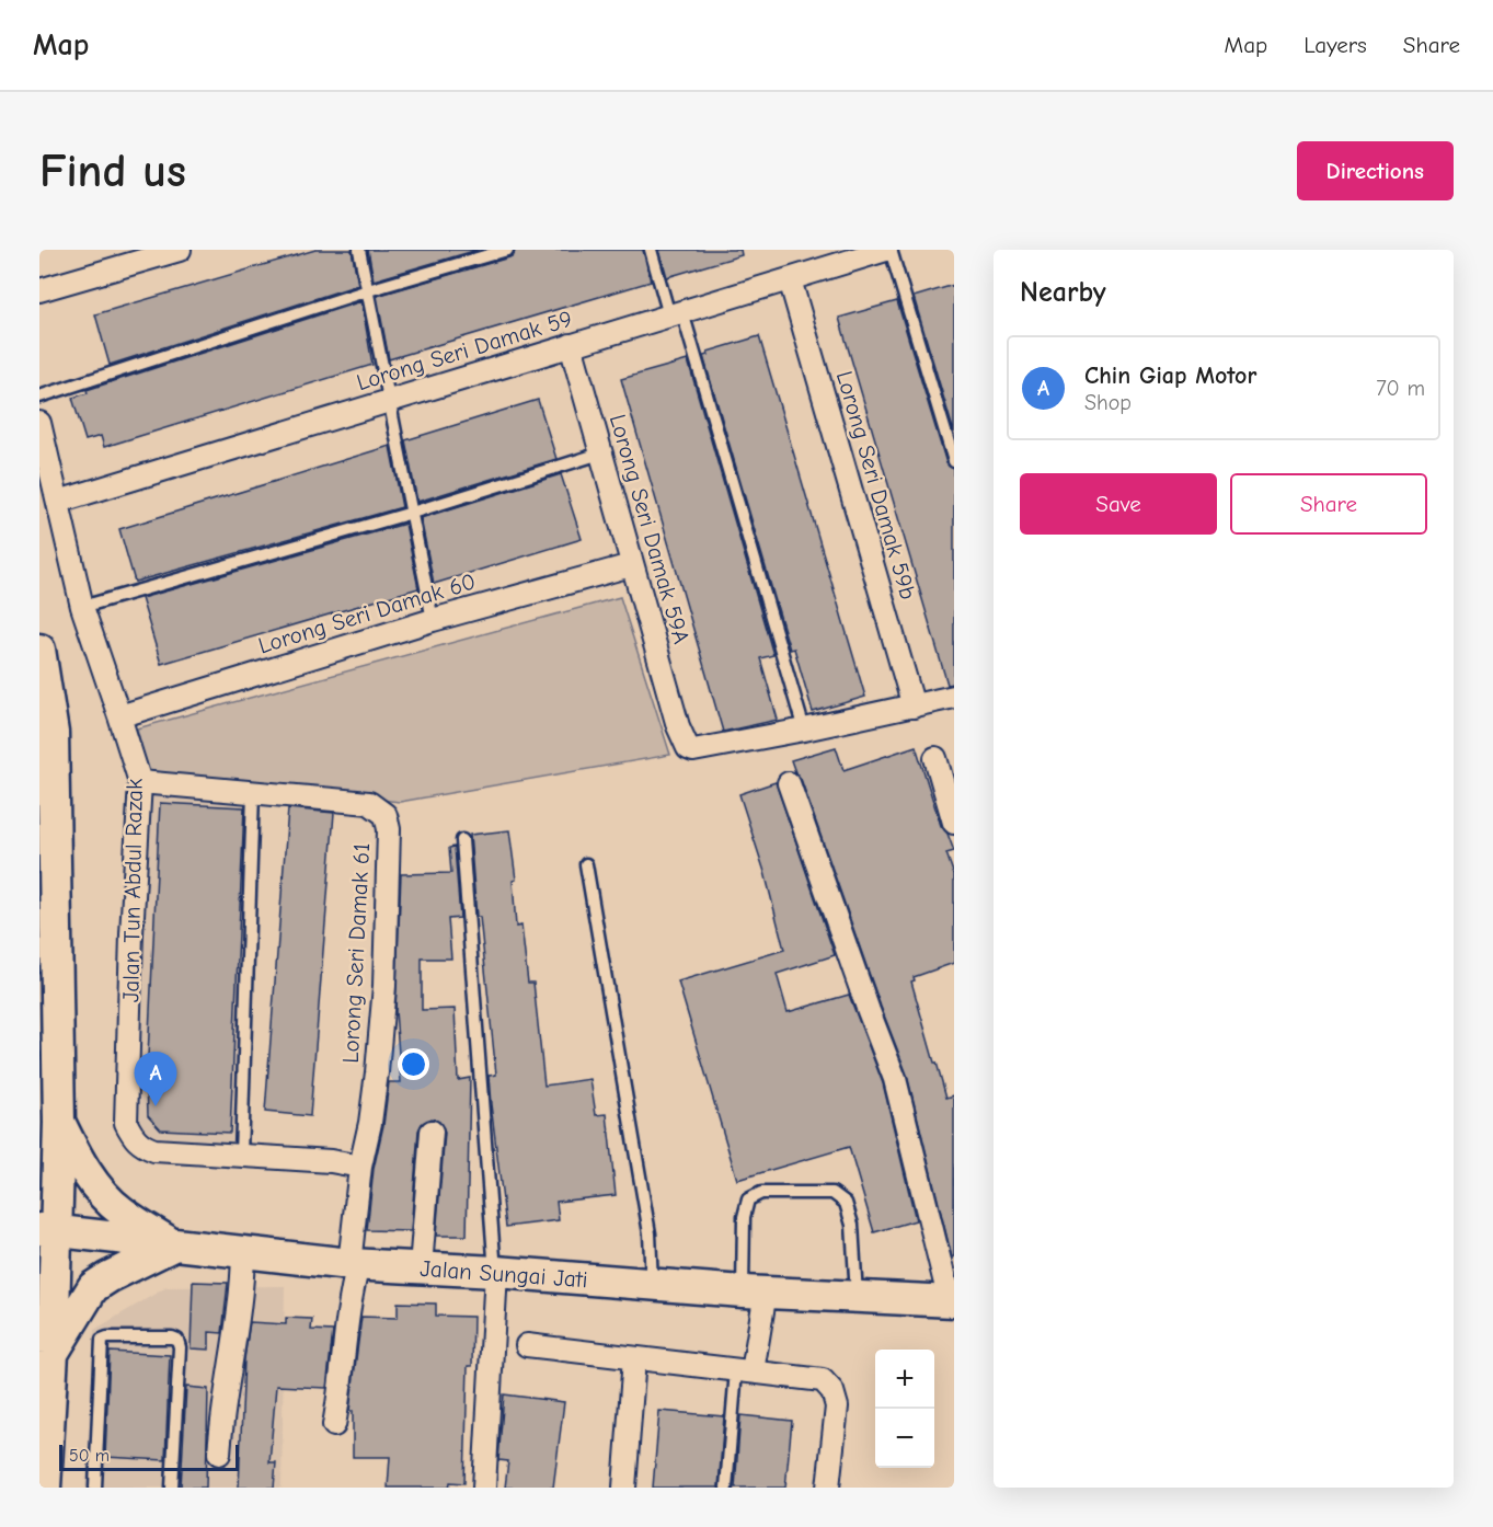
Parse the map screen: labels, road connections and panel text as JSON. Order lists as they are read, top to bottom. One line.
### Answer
{"streets":{"main road":["Jalan Sungai Jati"],"street":["Lorong Seri Damak 59","Lorong Seri Damak 59b","Lorong Seri Damak 59A","Lorong Seri Damak 60","Jalan Tun Abdul Razak","Lorong Seri Damak 61"]},"crossings":[["Lorong Seri Damak 59","Lorong Seri Damak 59b"],["Lorong Seri Damak 59","Lorong Seri Damak 59A"],["Lorong Seri Damak 59","Jalan Tun Abdul Razak"],["Lorong Seri Damak 59A","Lorong Seri Damak 60"],["Lorong Seri Damak 60","Jalan Tun Abdul Razak"],["Jalan Tun Abdul Razak","Lorong Seri Damak 61"],["Lorong Seri Damak 61","Jalan Sungai Jati"]],"scale_bar":"50 m","page":{"header":"Map","nav":["Map","Layers","Share"],"buttons":["Directions",["Save","Share"]],"title":"Find us","heading":"Nearby","list":[{"mark":"A","name":"Chin Giap Motor","note":"Shop","value":"70 m"}],"pins":"A","map_buttons":["+","−"],"scale":"50 m"}}
